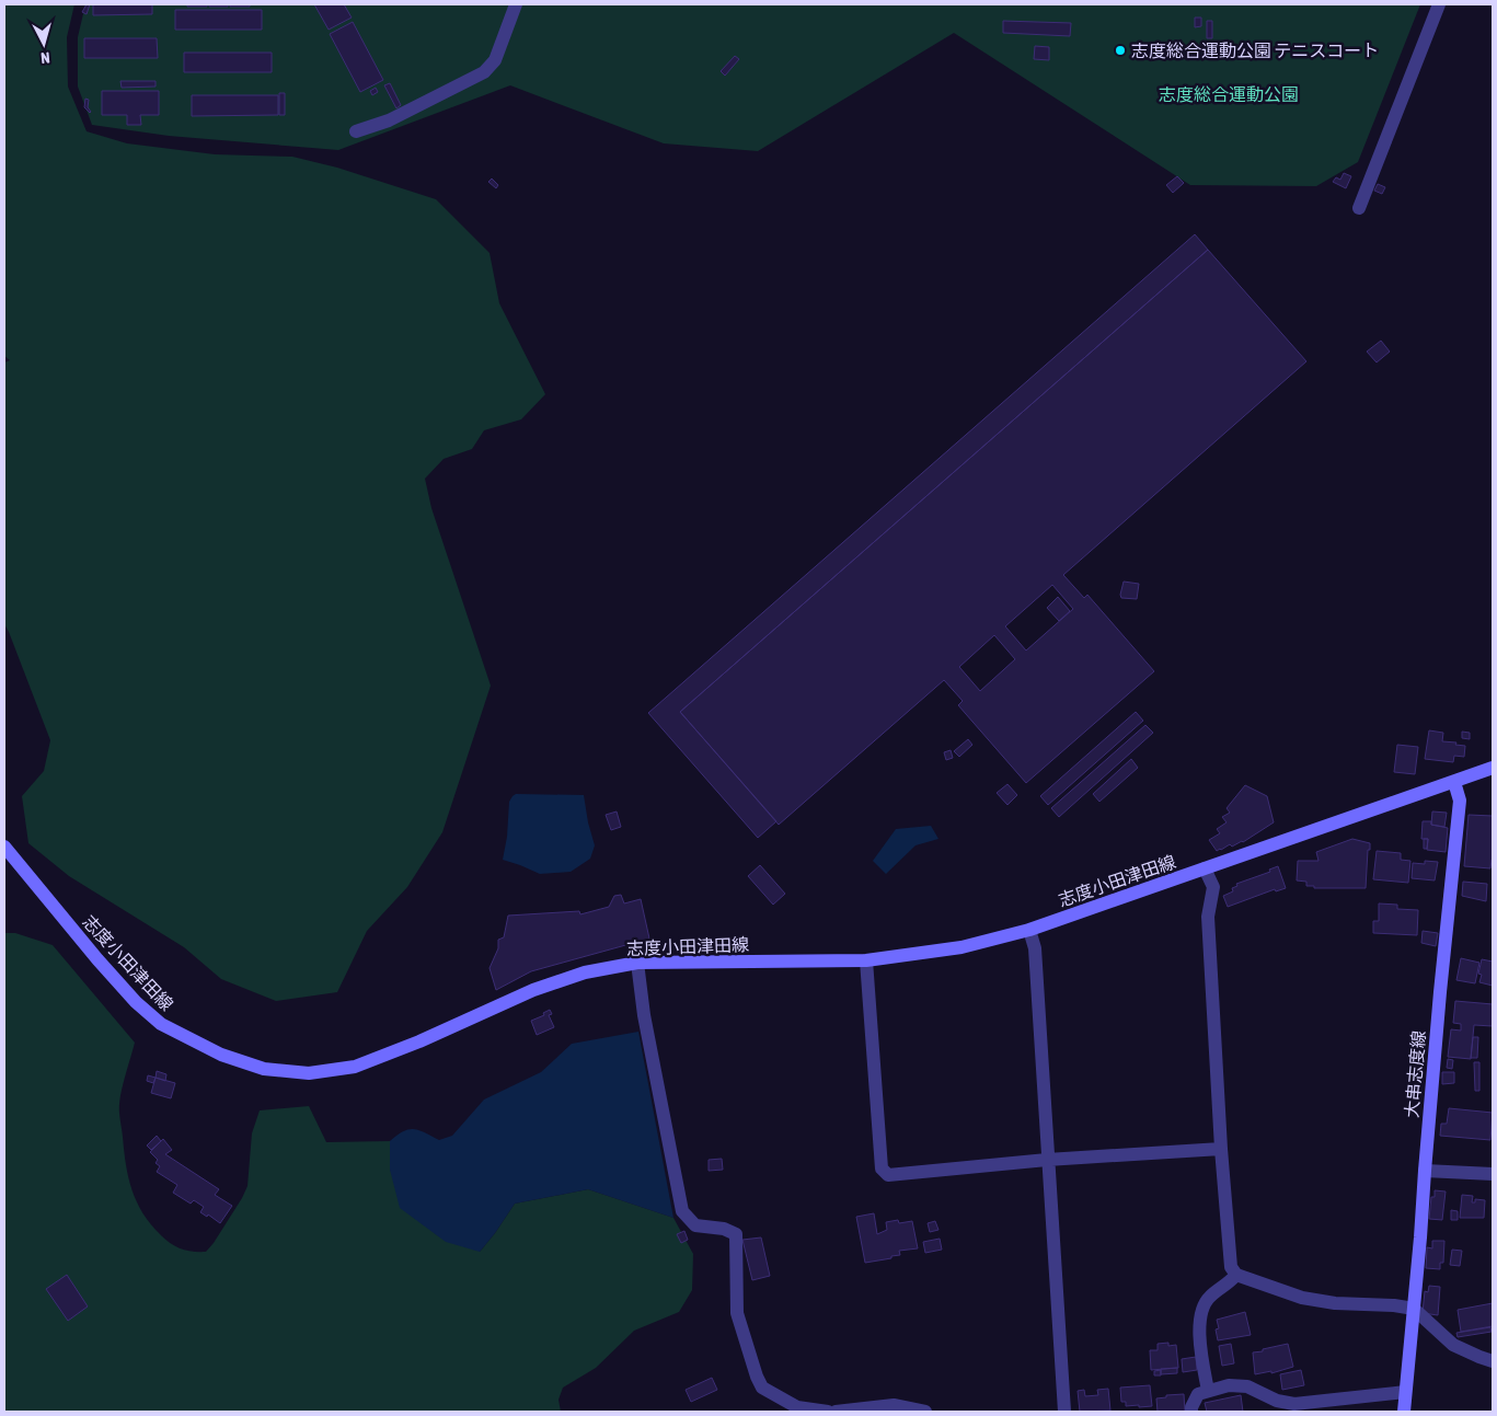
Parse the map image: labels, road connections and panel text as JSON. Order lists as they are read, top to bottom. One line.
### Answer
{"streets":{"main road":["志度小田津田線","大串志度線"]},"crossings":[["志度小田津田線","大串志度線"]],"parks":["志度総合運動公園"],"places":["志度総合運動公園 テニスコート"],"north":"bottom"}
